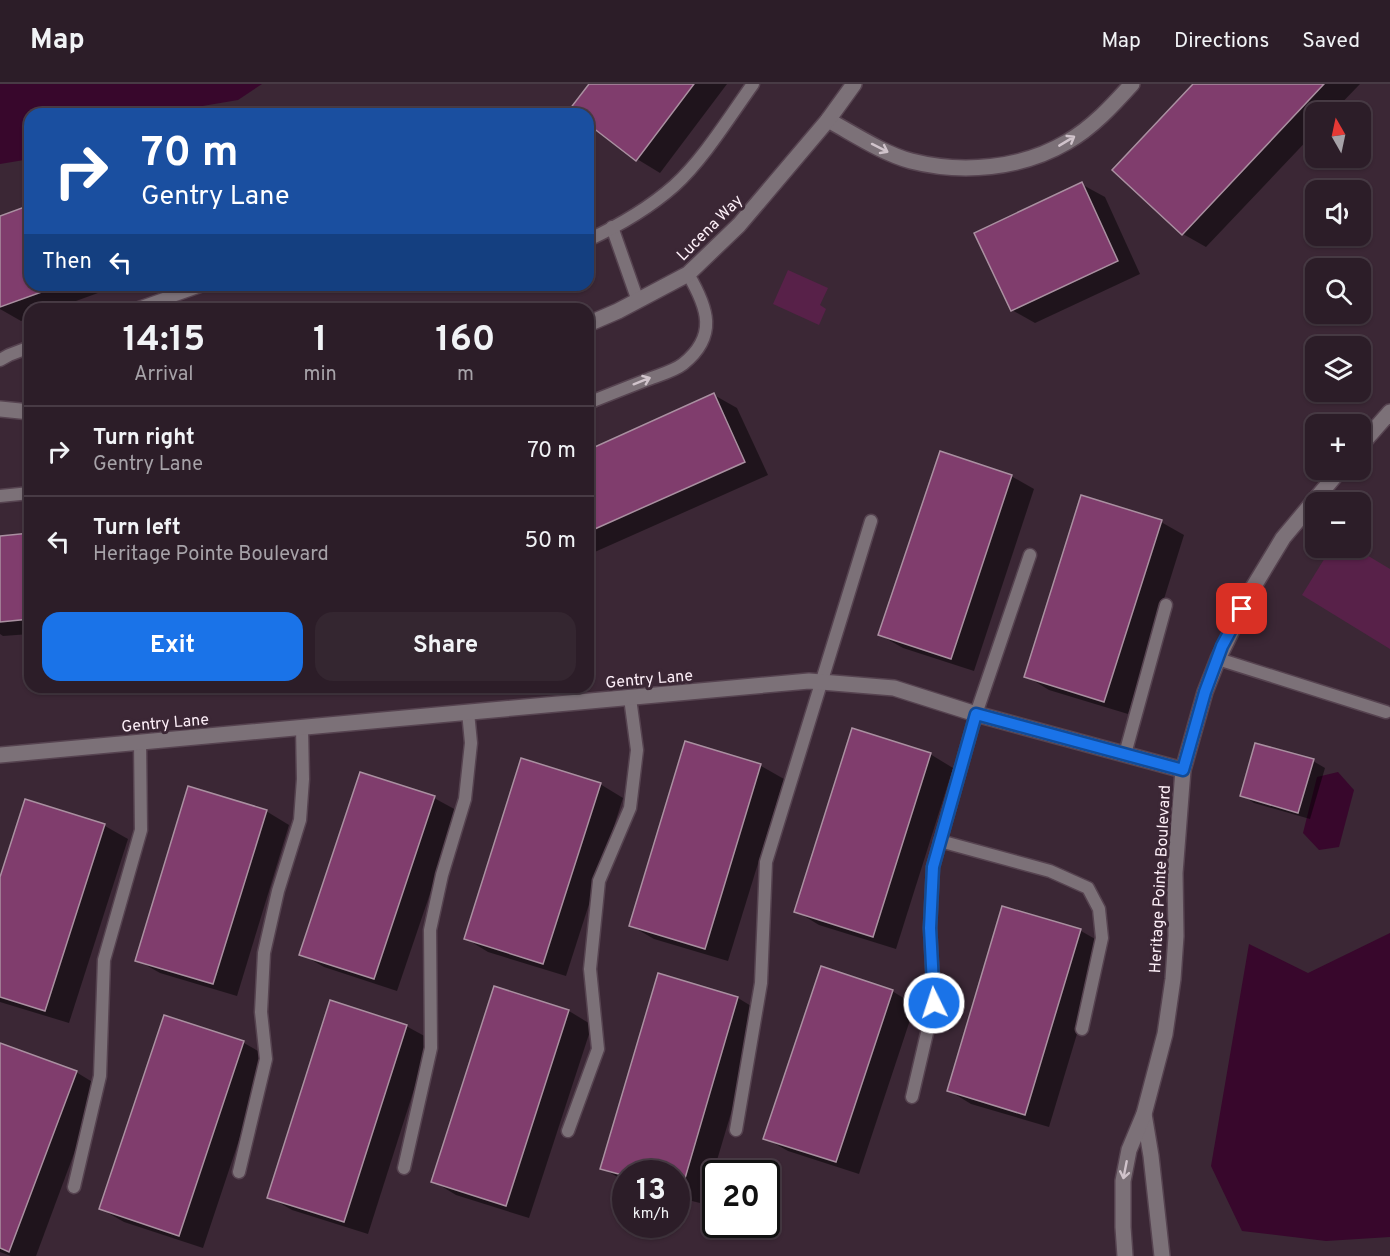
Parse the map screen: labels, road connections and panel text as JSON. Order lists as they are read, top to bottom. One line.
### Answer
{"streets":{"street":["Lucena Way","Gentry Lane","Heritage Pointe Boulevard"]},"crossings":[["Gentry Lane","Heritage Pointe Boulevard"]],"north":"top","page":{"header":"Map","nav":["Map","Directions","Saved"],"map_buttons":["+","−"],"turn":["70 m","Gentry Lane"],"then":"Then","eta":["14:15","Arrival","1","min","160","m"],"list":[{"name":"Turn right","note":"Gentry Lane","value":"70 m"},{"name":"Turn left","note":"Heritage Pointe Boulevard","value":"50 m"}],"buttons":["Exit","Share"],"speed":"13 km/h","limit":"20"}}
